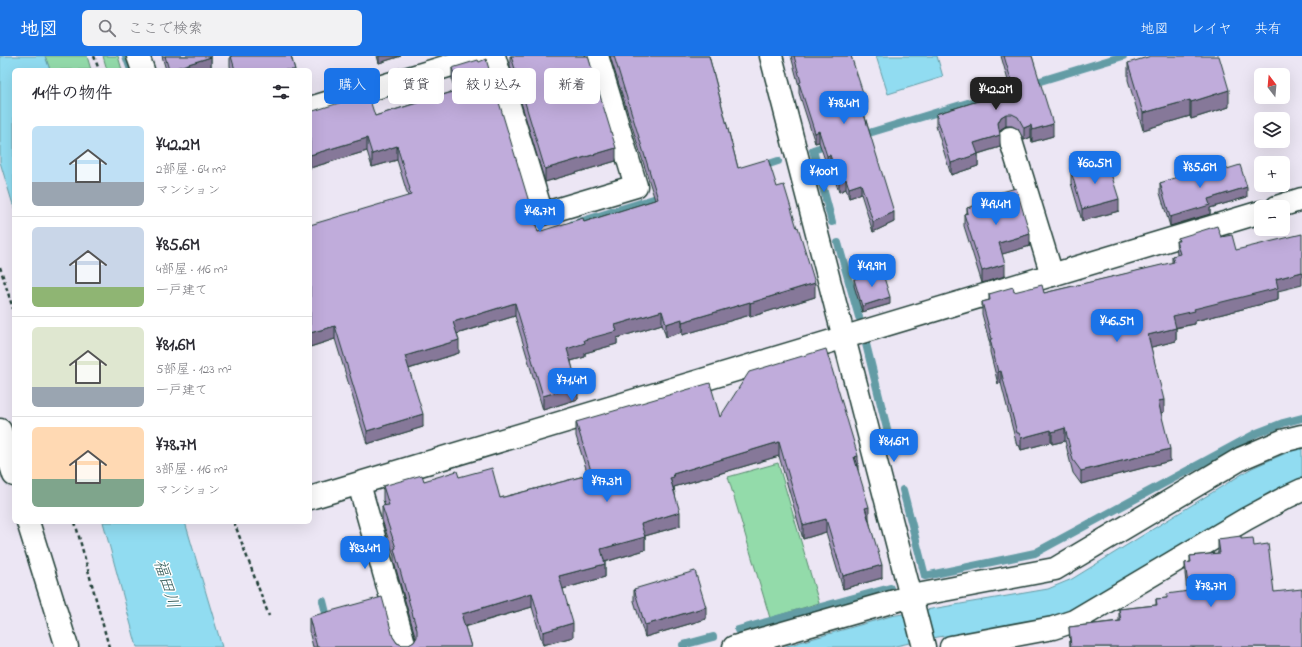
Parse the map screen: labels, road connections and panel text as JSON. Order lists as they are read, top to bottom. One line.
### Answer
{"water":["福田川"],"north":"top","page":{"header":"地図","search":"ここで検索","nav":["地図","レイヤ","共有"],"map_buttons":["+","−"],"chip":["購入","賃貸","絞り込み","新着"],"heading":"14件の物件","price":["¥42.2M","¥78.4M","¥60.5M","¥85.6M","¥100M","¥49.4M","¥48.7M","¥49.9M","¥46.5M","¥71.4M","¥81.6M","¥97.3M","¥83.4M","¥78.7M"],"list":[{"name":"¥42.2M","note":"2部屋 · 64 m² · マンション"},{"name":"¥85.6M","note":"4部屋 · 116 m² · 一戸建て"},{"name":"¥81.6M","note":"5部屋 · 123 m² · 一戸建て"},{"name":"¥78.7M","note":"3部屋 · 116 m² · マンション"}]}}
